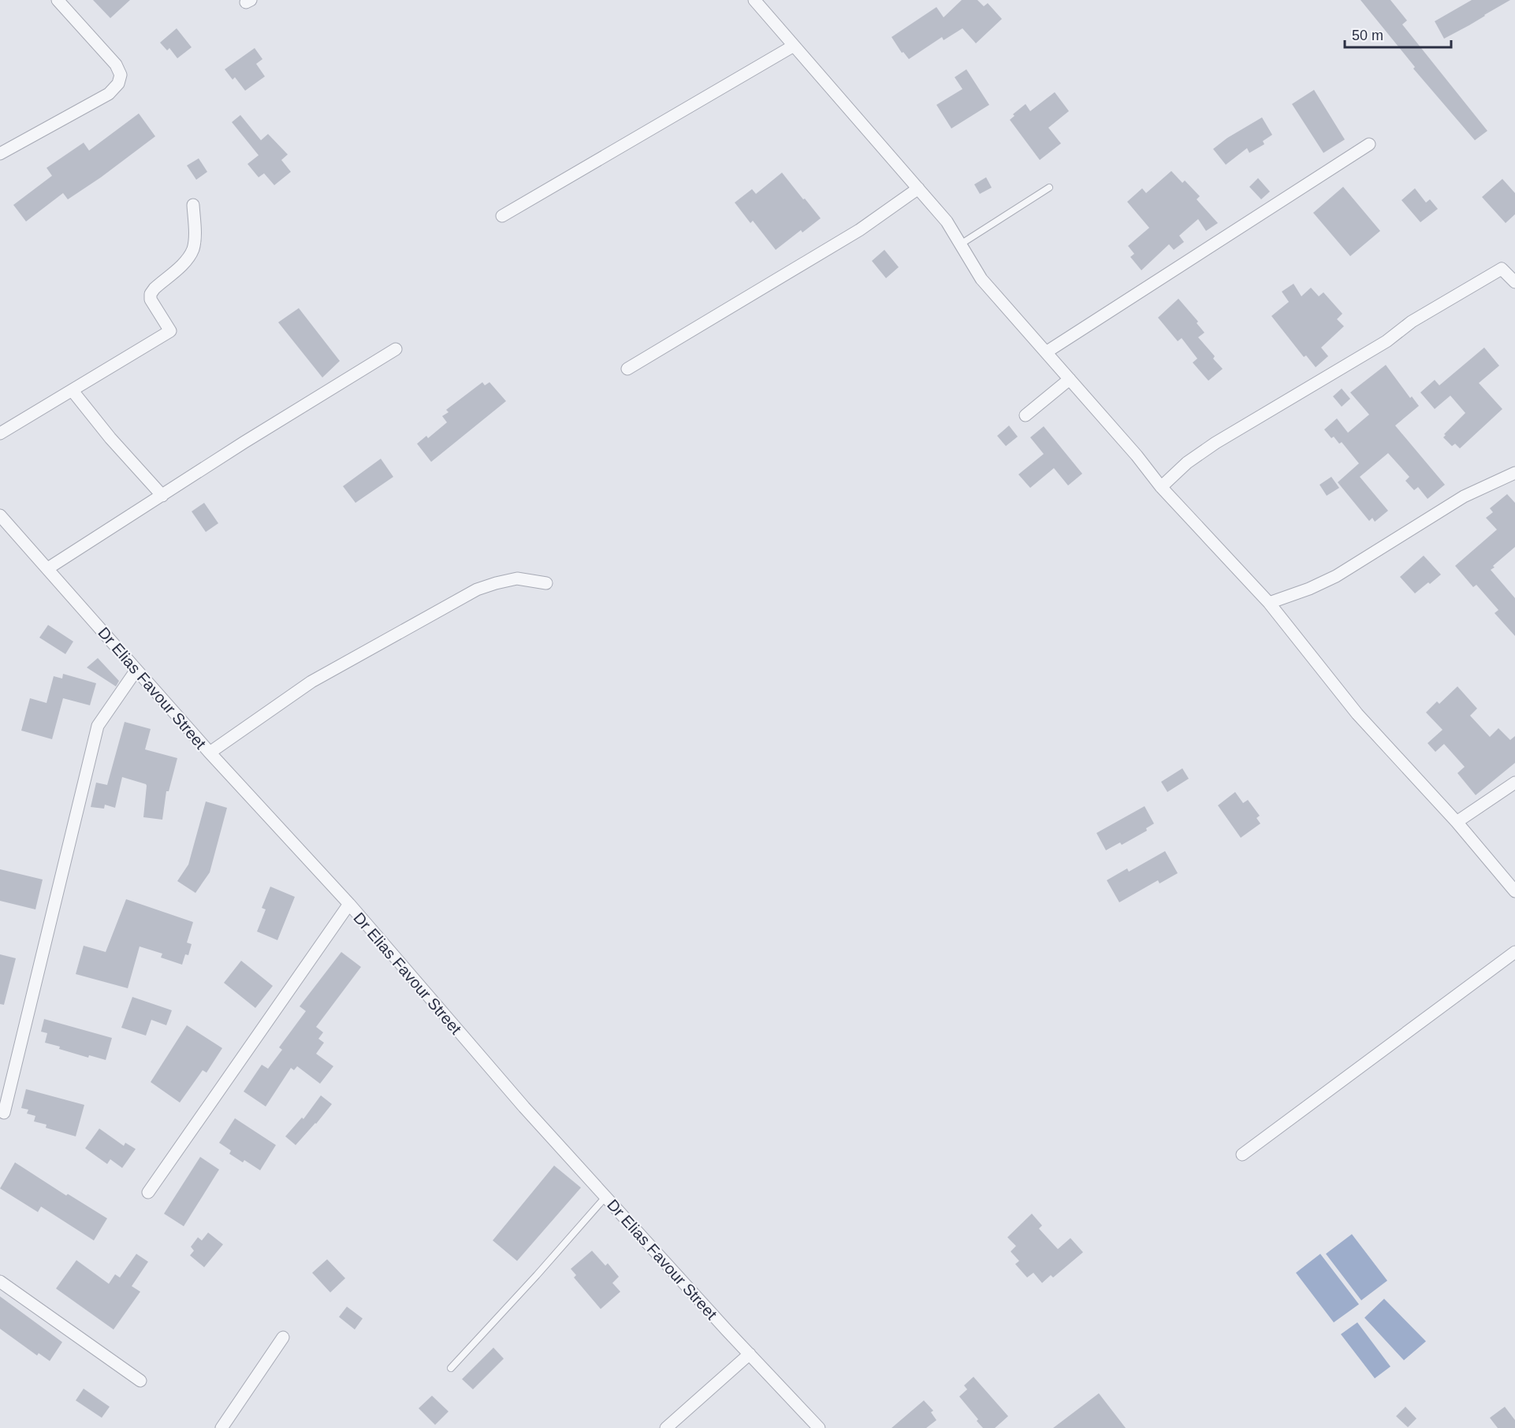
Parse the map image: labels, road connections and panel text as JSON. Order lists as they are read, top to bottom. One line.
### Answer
{"streets":{"street":["Dr Elias Favour Street"]},"scale_bar":"50 m"}
